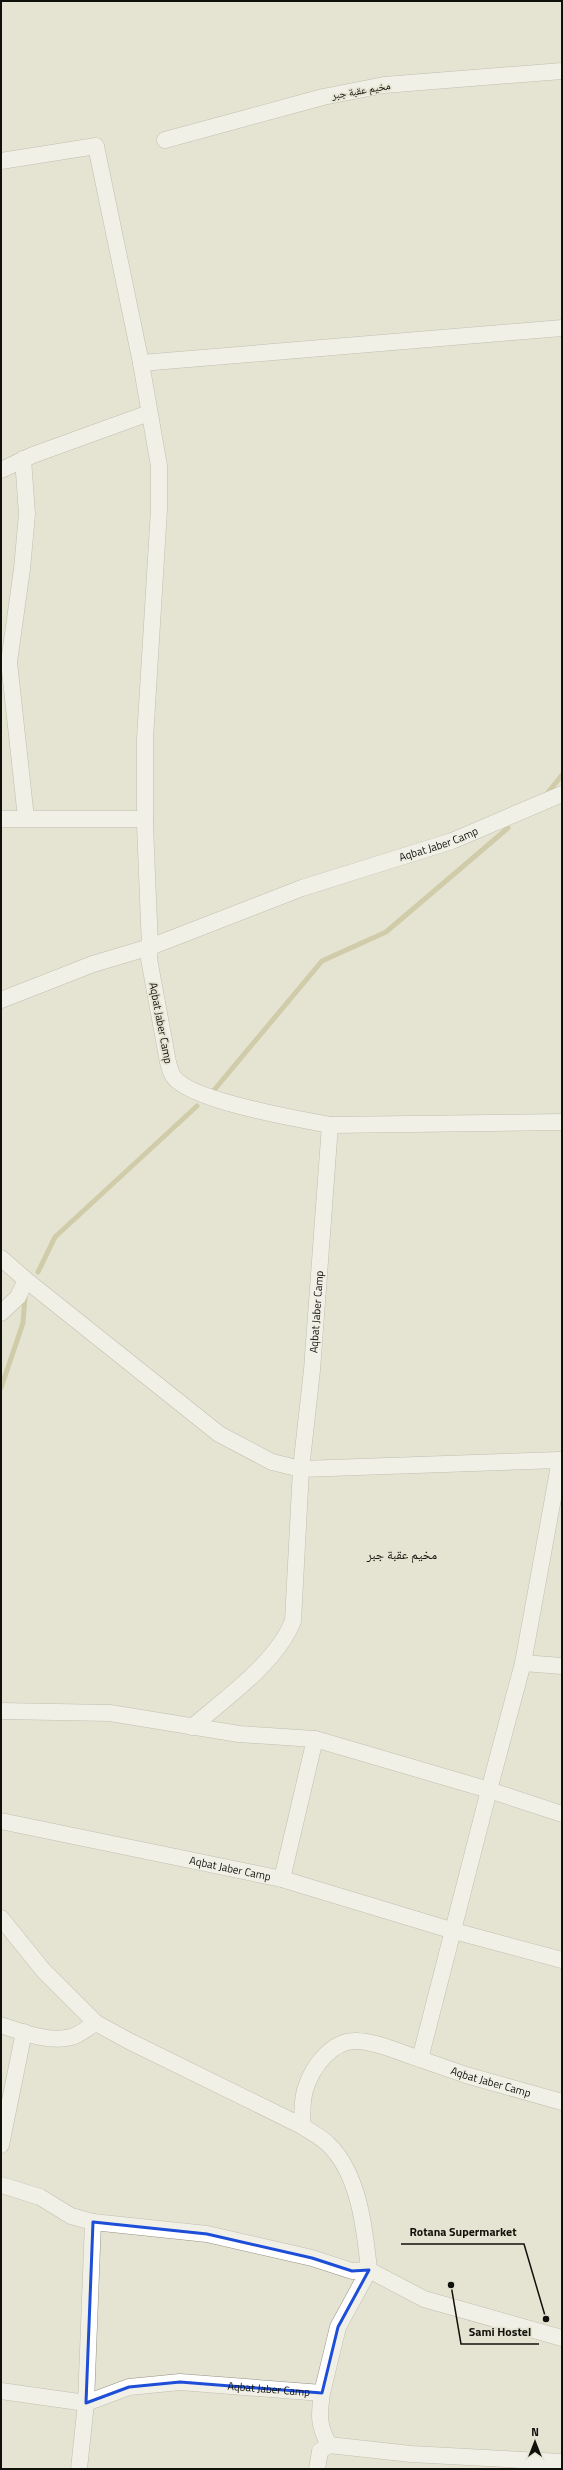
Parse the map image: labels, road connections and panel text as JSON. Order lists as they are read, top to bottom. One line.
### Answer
{"streets":{"street":["مخيم عقبة جبر","Aqbat Jaber Camp"]},"districts":["مخيم عقبة جبر"],"places":["Sami Hostel","Rotana Supermarket"],"north":"top"}
